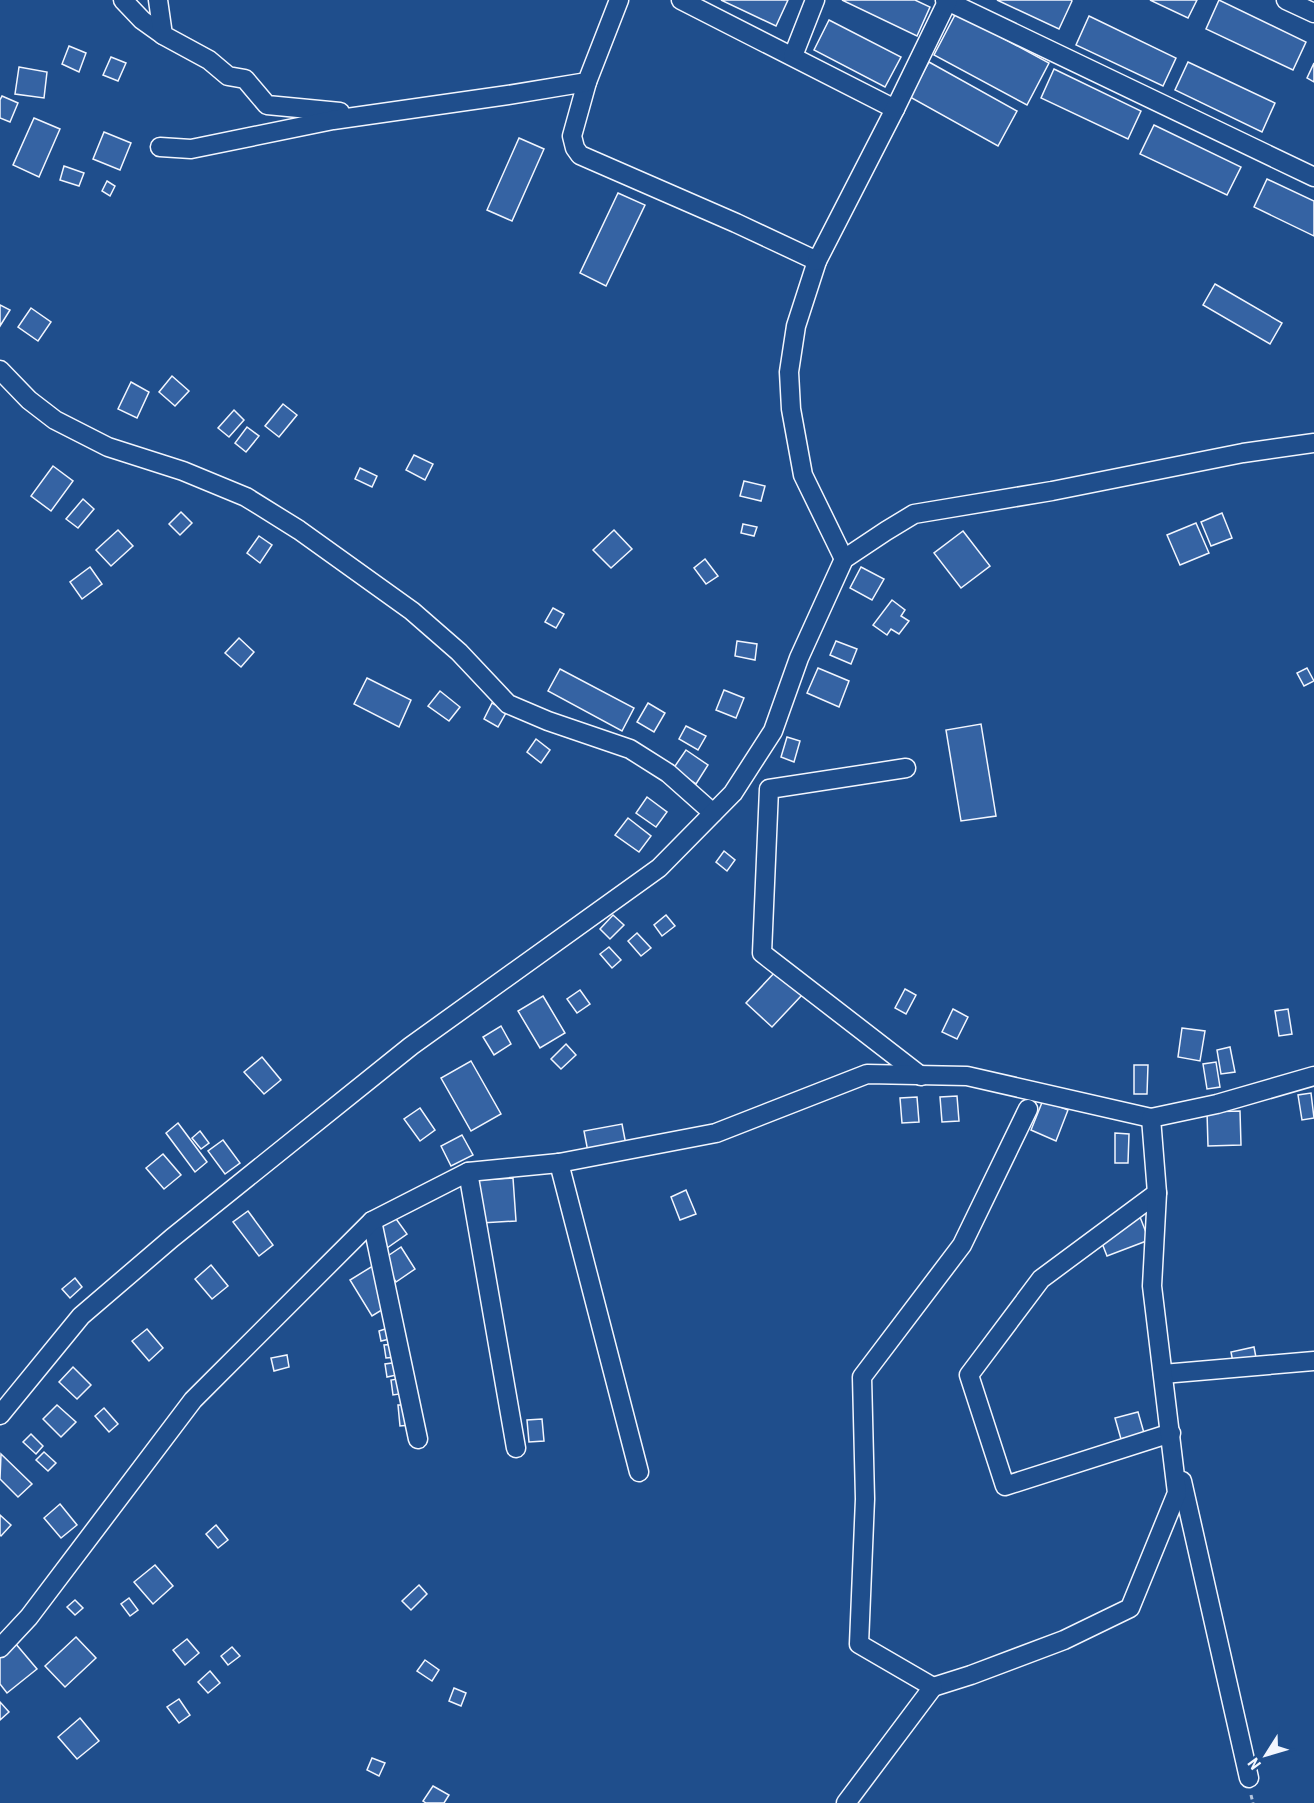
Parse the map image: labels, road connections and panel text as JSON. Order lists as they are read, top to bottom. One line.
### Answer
{"north":"bottom left"}
